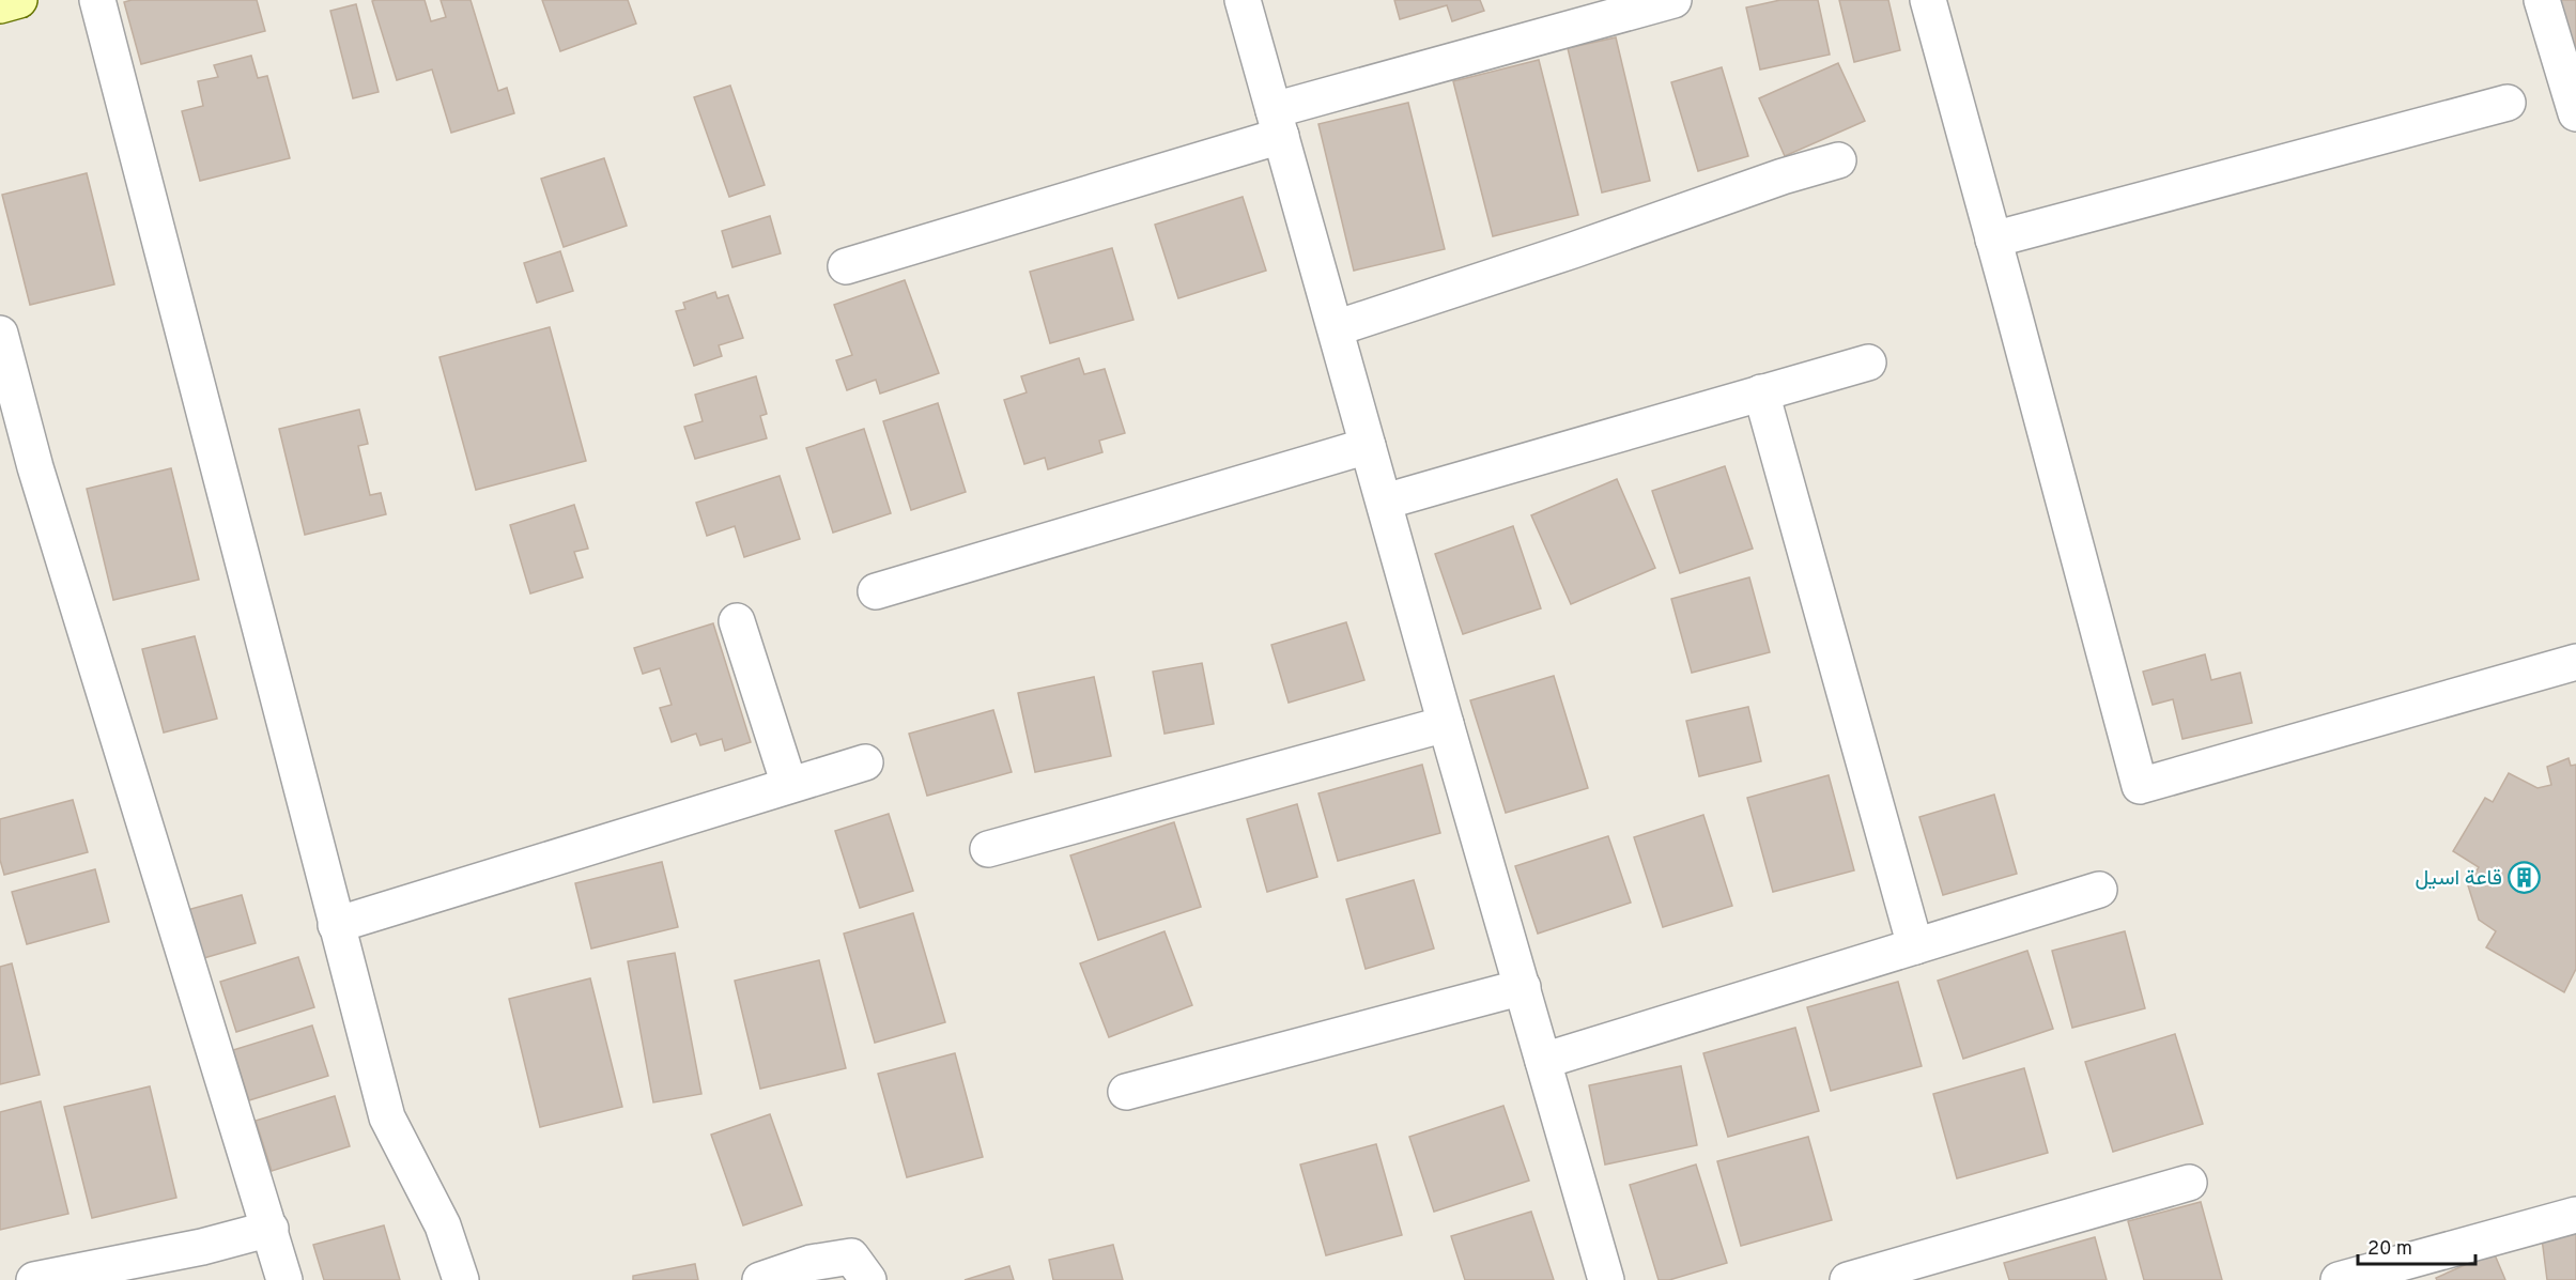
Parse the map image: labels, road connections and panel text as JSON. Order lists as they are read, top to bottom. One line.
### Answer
{"places":{"building":["قاعة اسيل"]},"scale_bar":"20 m"}
